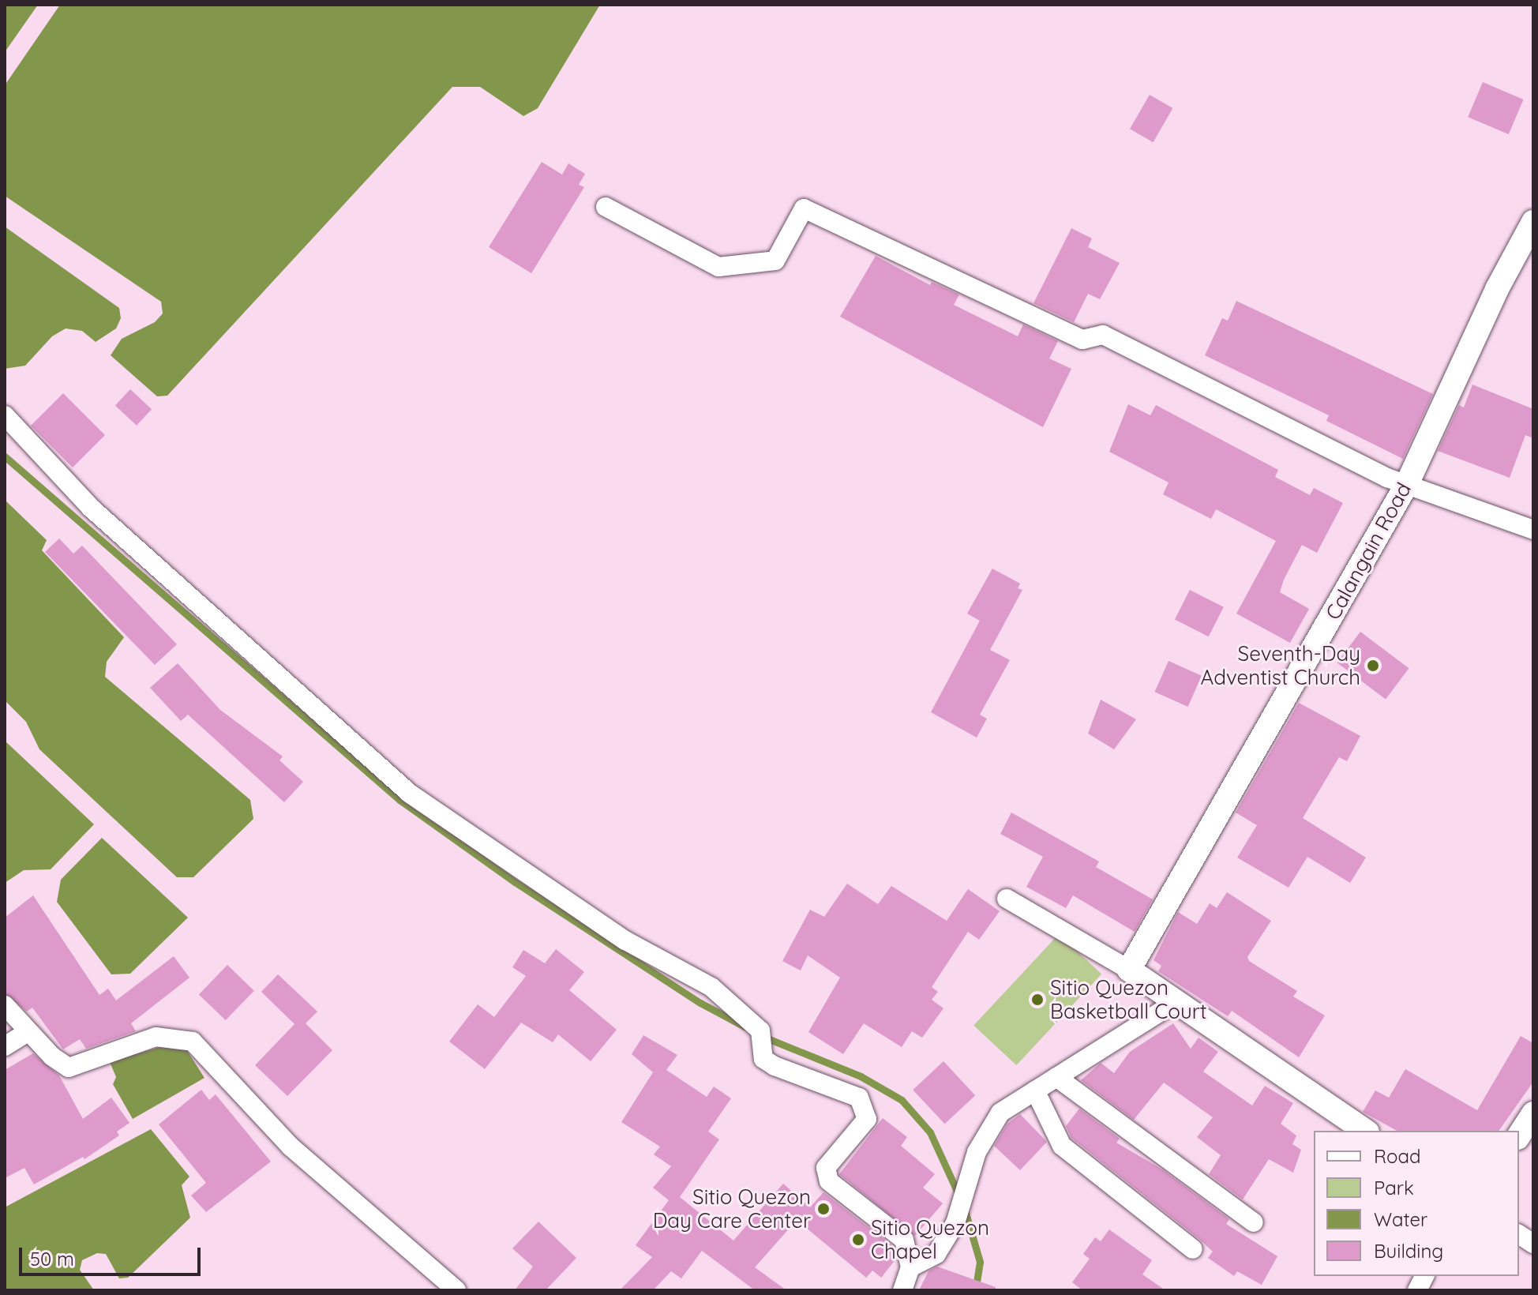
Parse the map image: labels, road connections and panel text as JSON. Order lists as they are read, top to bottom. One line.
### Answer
{"streets":{"street":["Calangain Road"]},"places":["Seventh-Day Adventist Church","Sitio Quezon Basketball Court","Sitio Quezon Day Care Center","Sitio Quezon Chapel"],"legend":["Road","Park","Water","Building"],"scale_bar":"50 m"}
